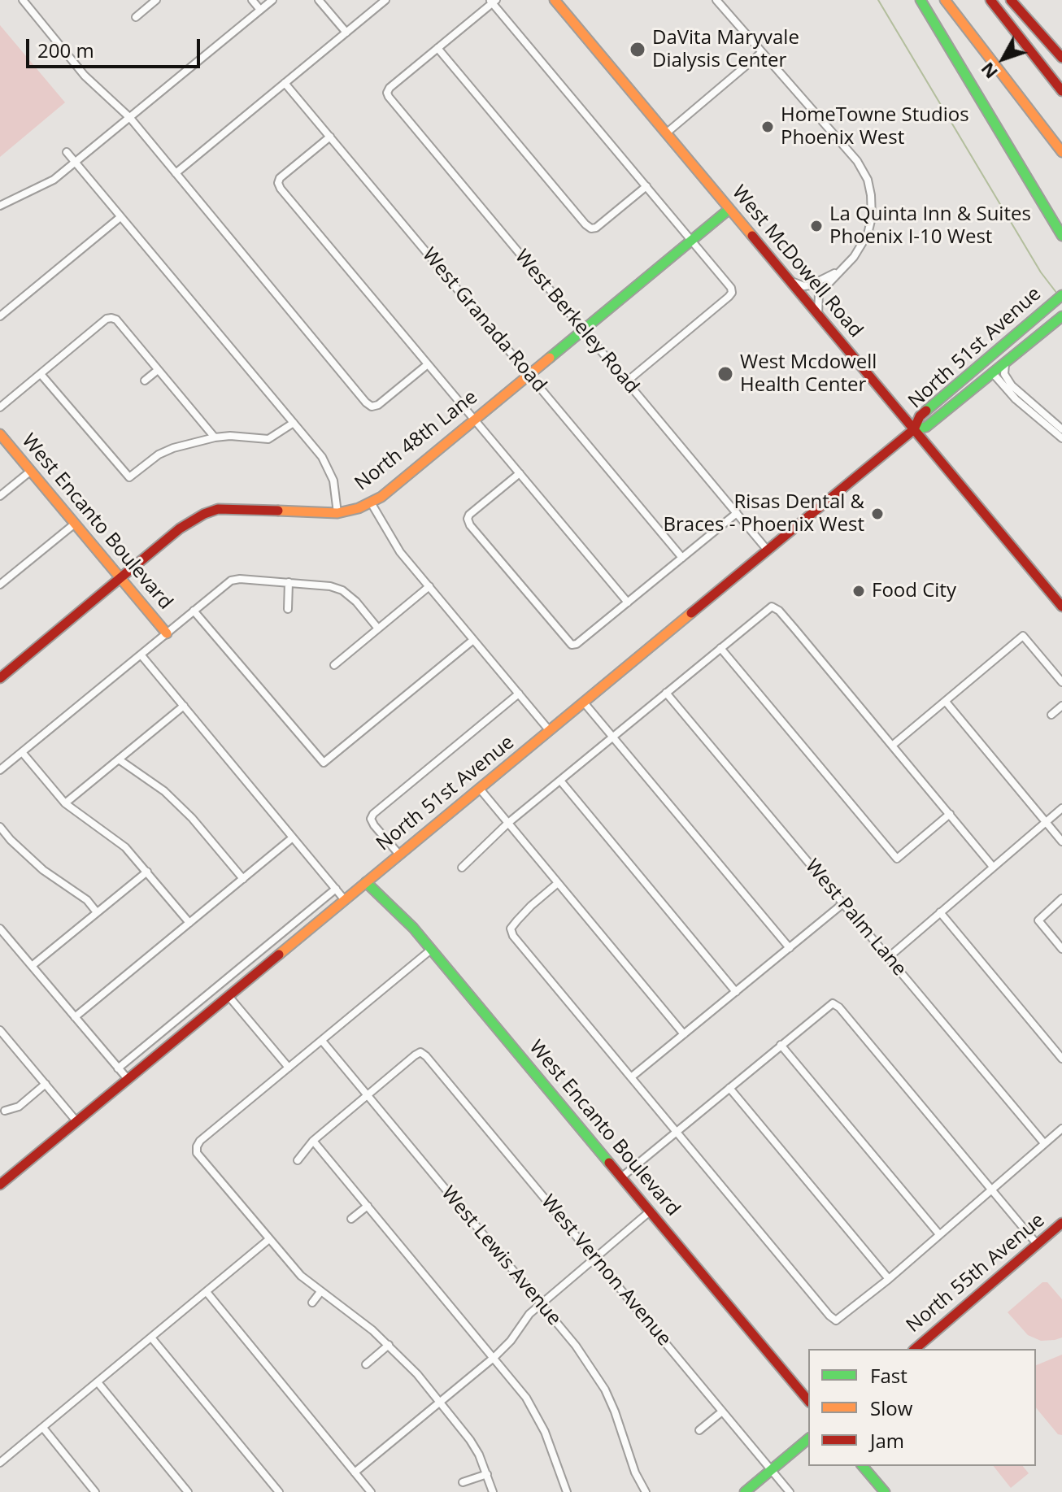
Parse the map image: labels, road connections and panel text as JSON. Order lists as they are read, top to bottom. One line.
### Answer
{"streets":{"main road":["West McDowell Road","North 51st Avenue","North 48th Lane","West Encanto Boulevard","North 55th Avenue"],"street":["West Granada Road","West Berkeley Road","West Palm Lane","West Lewis Avenue","West Vernon Avenue"]},"crossings":[["West McDowell Road","North 51st Avenue"],["West McDowell Road","North 48th Lane"],["West Granada Road","North 48th Lane"],["West Berkeley Road","North 51st Avenue"],["West Berkeley Road","North 48th Lane"],["North 51st Avenue","West Encanto Boulevard"],["North 48th Lane","West Encanto Boulevard"],["West Lewis Avenue","West Vernon Avenue"]],"places":["DaVita Maryvale Dialysis Center","HomeTowne Studios Phoenix West","La Quinta Inn & Suites Phoenix I-10 West","West Mcdowell Health Center","Risas Dental & Braces - Phoenix West","Food City"],"legend":["Fast","Slow","Jam"],"scale_bar":"200 m","north":"bottom left"}
